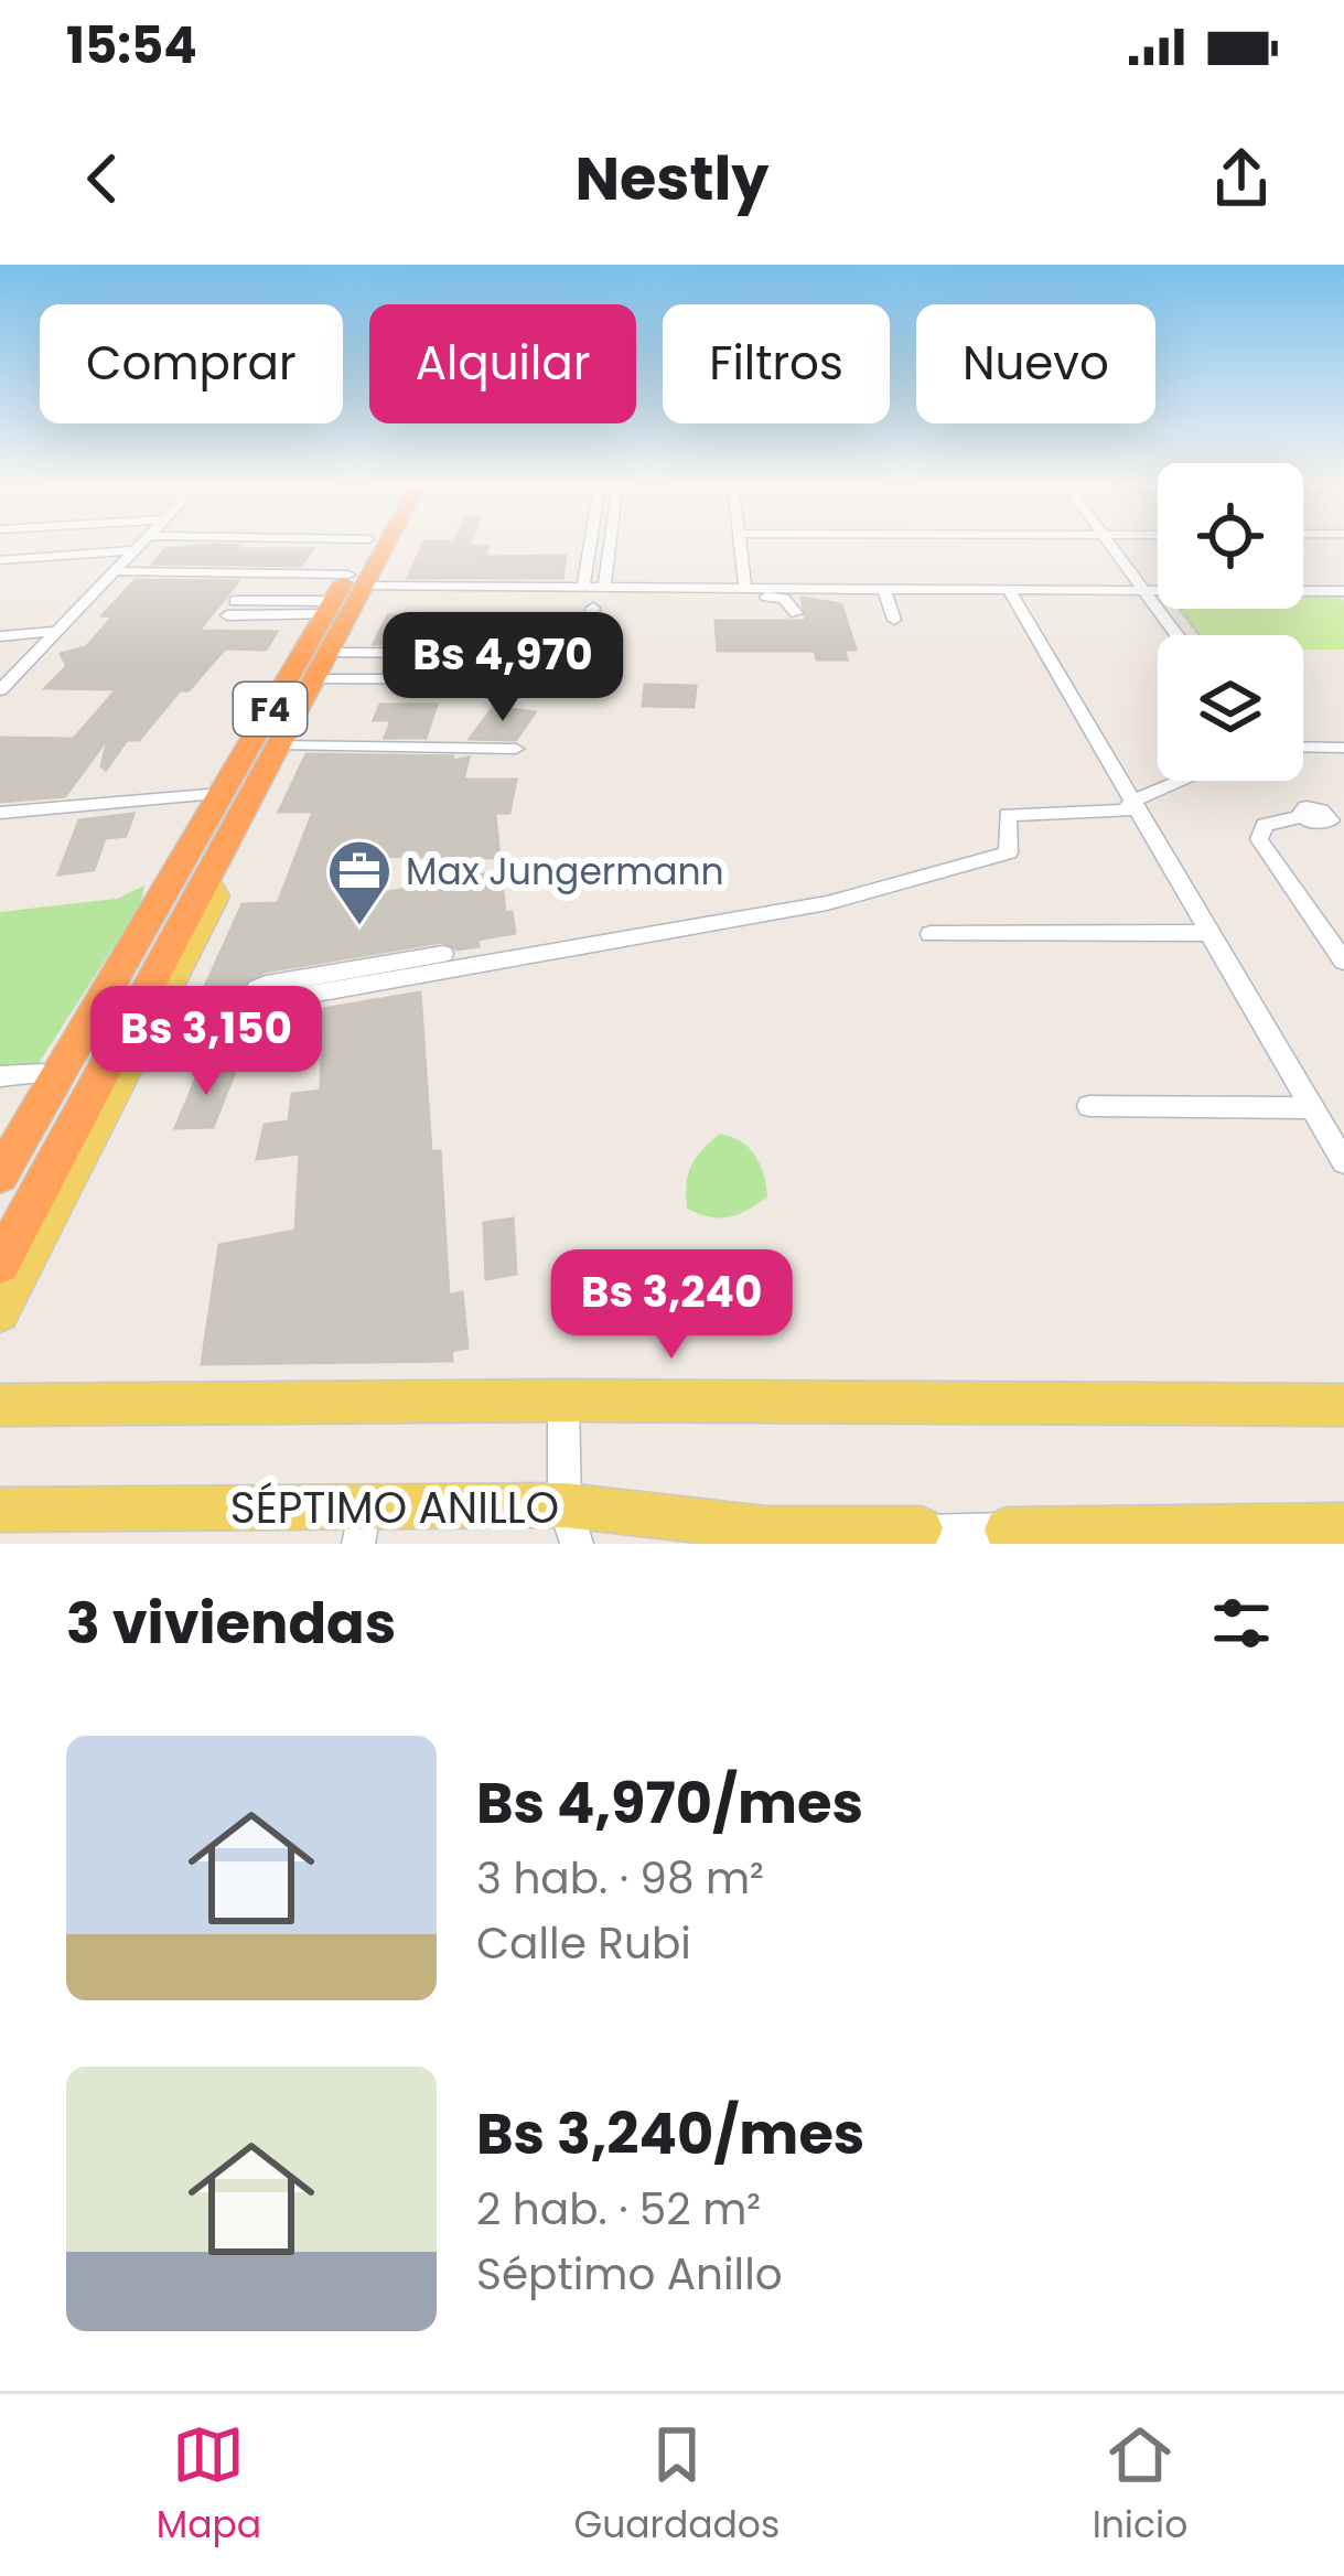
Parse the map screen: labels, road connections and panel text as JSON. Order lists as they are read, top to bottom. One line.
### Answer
{"streets":{"highway":["F4"],"main road":["SÉPTIMO ANILLO"]},"places":{"office":["Max Jungermann"]},"page":{"status":"15:54","header":"Nestly","chip":["Comprar","Alquilar","Filtros","Nuevo"],"price":["Bs 4,970","Bs 3,150","Bs 3,240"],"heading":"3 viviendas","list":[{"name":"Bs 4,970/mes","note":"3 hab. · 98 m² · Calle Rubi"},{"name":"Bs 3,240/mes","note":"2 hab. · 52 m² · Séptimo Anillo"}],"tabs":["Mapa","Guardados","Inicio"]}}
